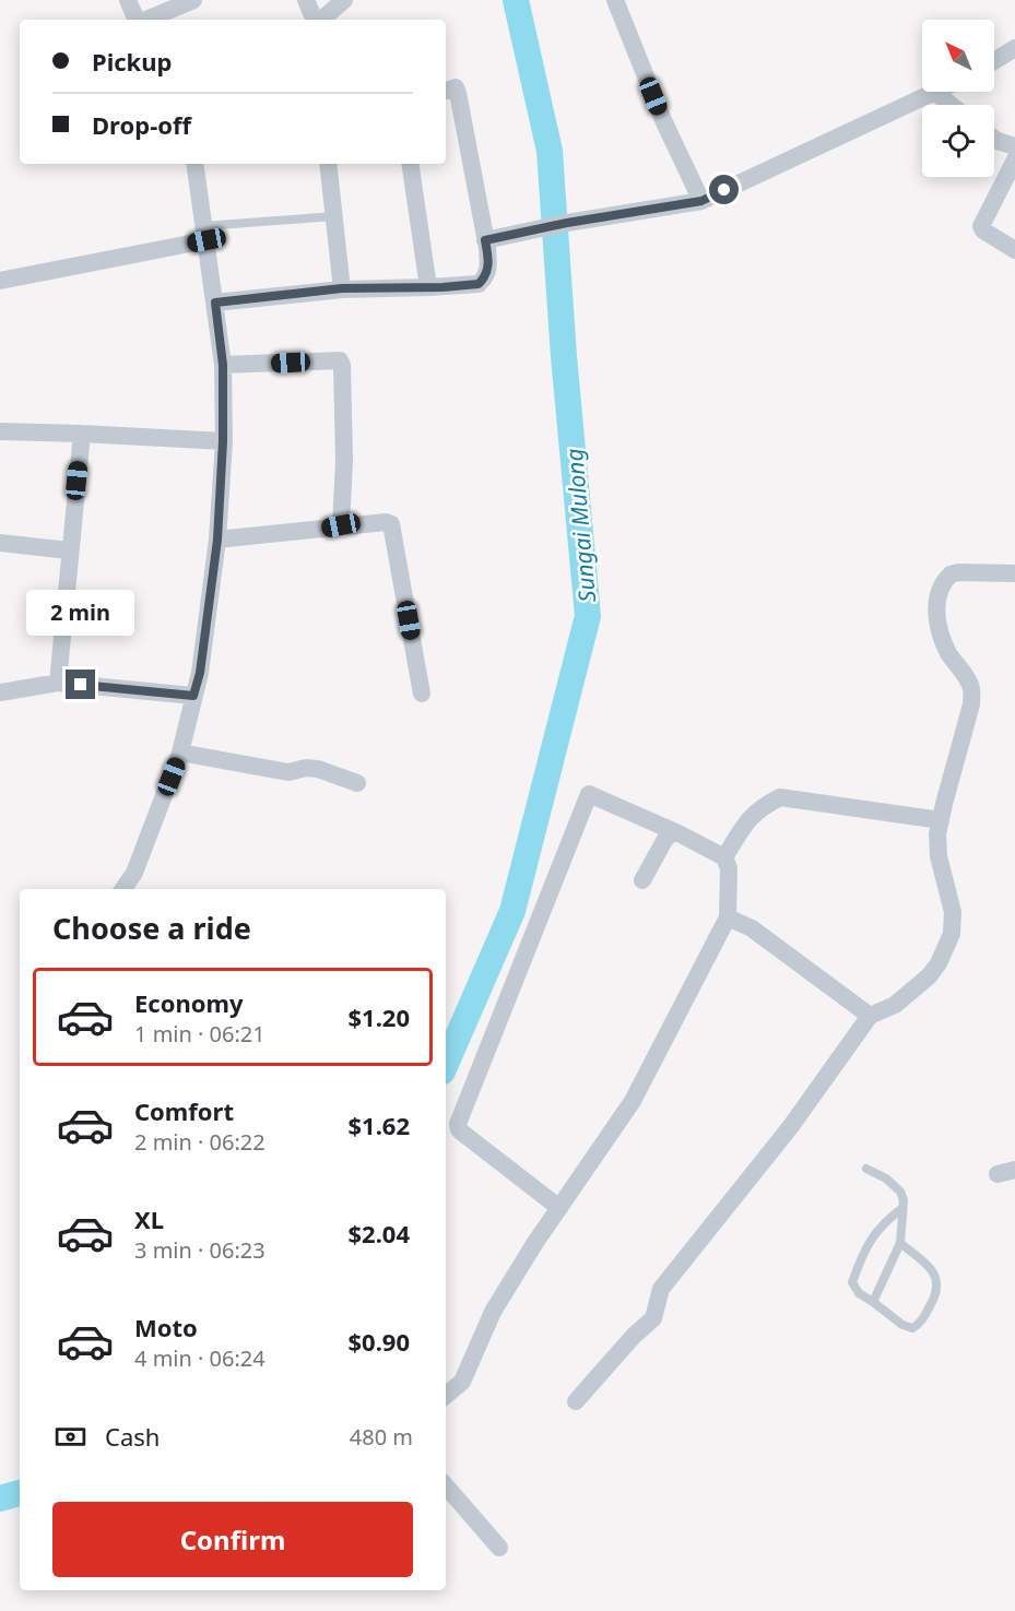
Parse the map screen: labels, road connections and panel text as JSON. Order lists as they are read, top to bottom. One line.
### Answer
{"water":["Sungai Mulong"],"north":"top left","page":{"banner":["Pickup","Drop-off"],"bubble":"2 min","heading":"Choose a ride","list":[{"name":"Economy","note":"1 min · 06:21","value":"$1.20"},{"name":"Comfort","note":"2 min · 06:22","value":"$1.62"},{"name":"XL","note":"3 min · 06:23","value":"$2.04"},{"name":"Moto","note":"4 min · 06:24","value":"$0.90"}],"pay":["Cash","480 m"],"buttons":"Confirm"}}
